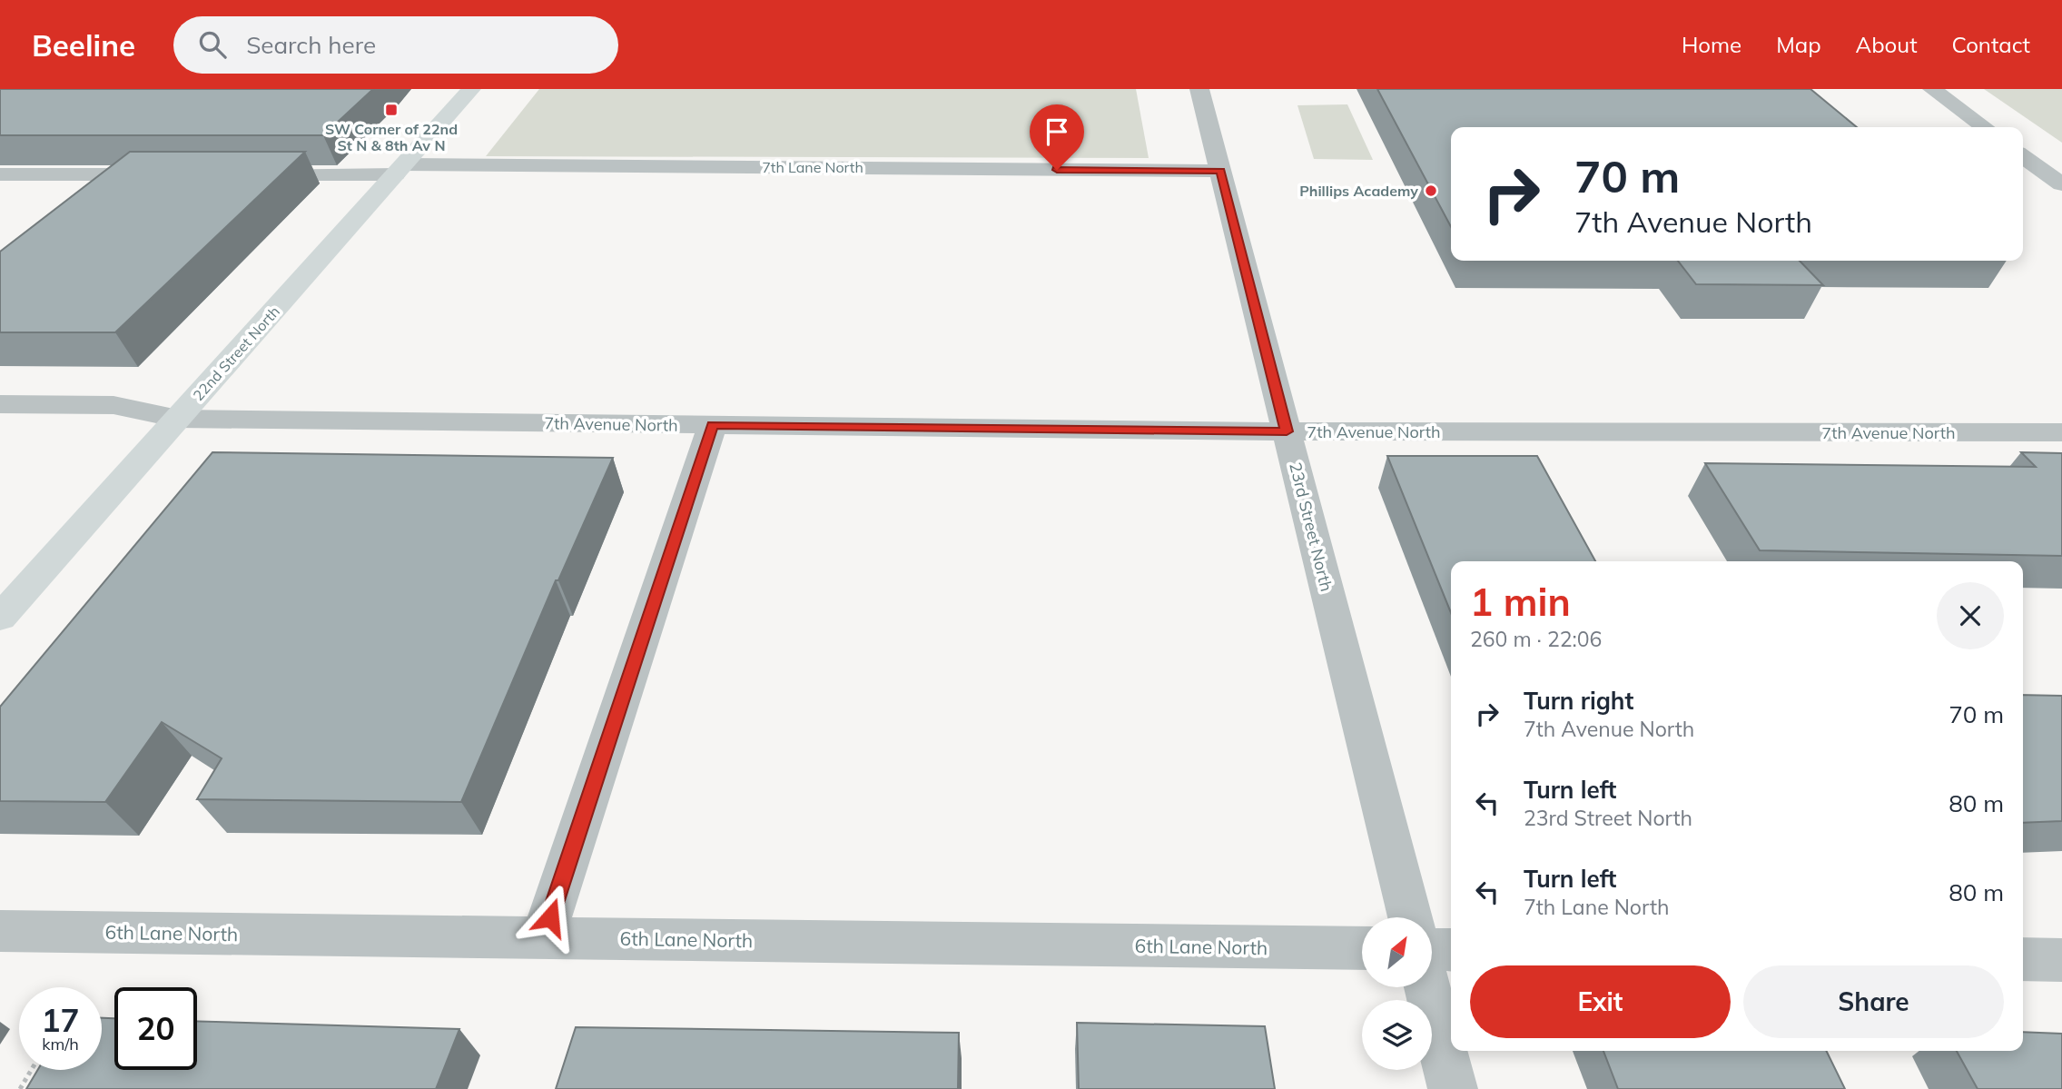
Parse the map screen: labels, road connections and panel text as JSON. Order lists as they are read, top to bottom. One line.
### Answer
{"streets":{"main road":["22nd Street North"],"street":["7th Lane North","7th Avenue North","23rd Street North","6th Lane North"]},"crossings":[["7th Lane North","22nd Street North"],["7th Lane North","23rd Street North"],["22nd Street North","7th Avenue North"],["7th Avenue North","23rd Street North"]],"places":{"transit":["SW Corner of 22nd St N & 8th Av N"],"other":["Phillips Academy"]},"north":"top right","page":{"header":"Beeline","search":"Search here","nav":["Home","Map","About","Contact"],"turn":["70 m","7th Avenue North"],"heading":["1 min","260 m · 22:06"],"list":[{"name":"Turn right","note":"7th Avenue North","value":"70 m"},{"name":"Turn left","note":"23rd Street North","value":"80 m"},{"name":"Turn left","note":"7th Lane North","value":"80 m"}],"buttons":["Exit","Share"],"speed":"17 km/h","limit":"20"}}
